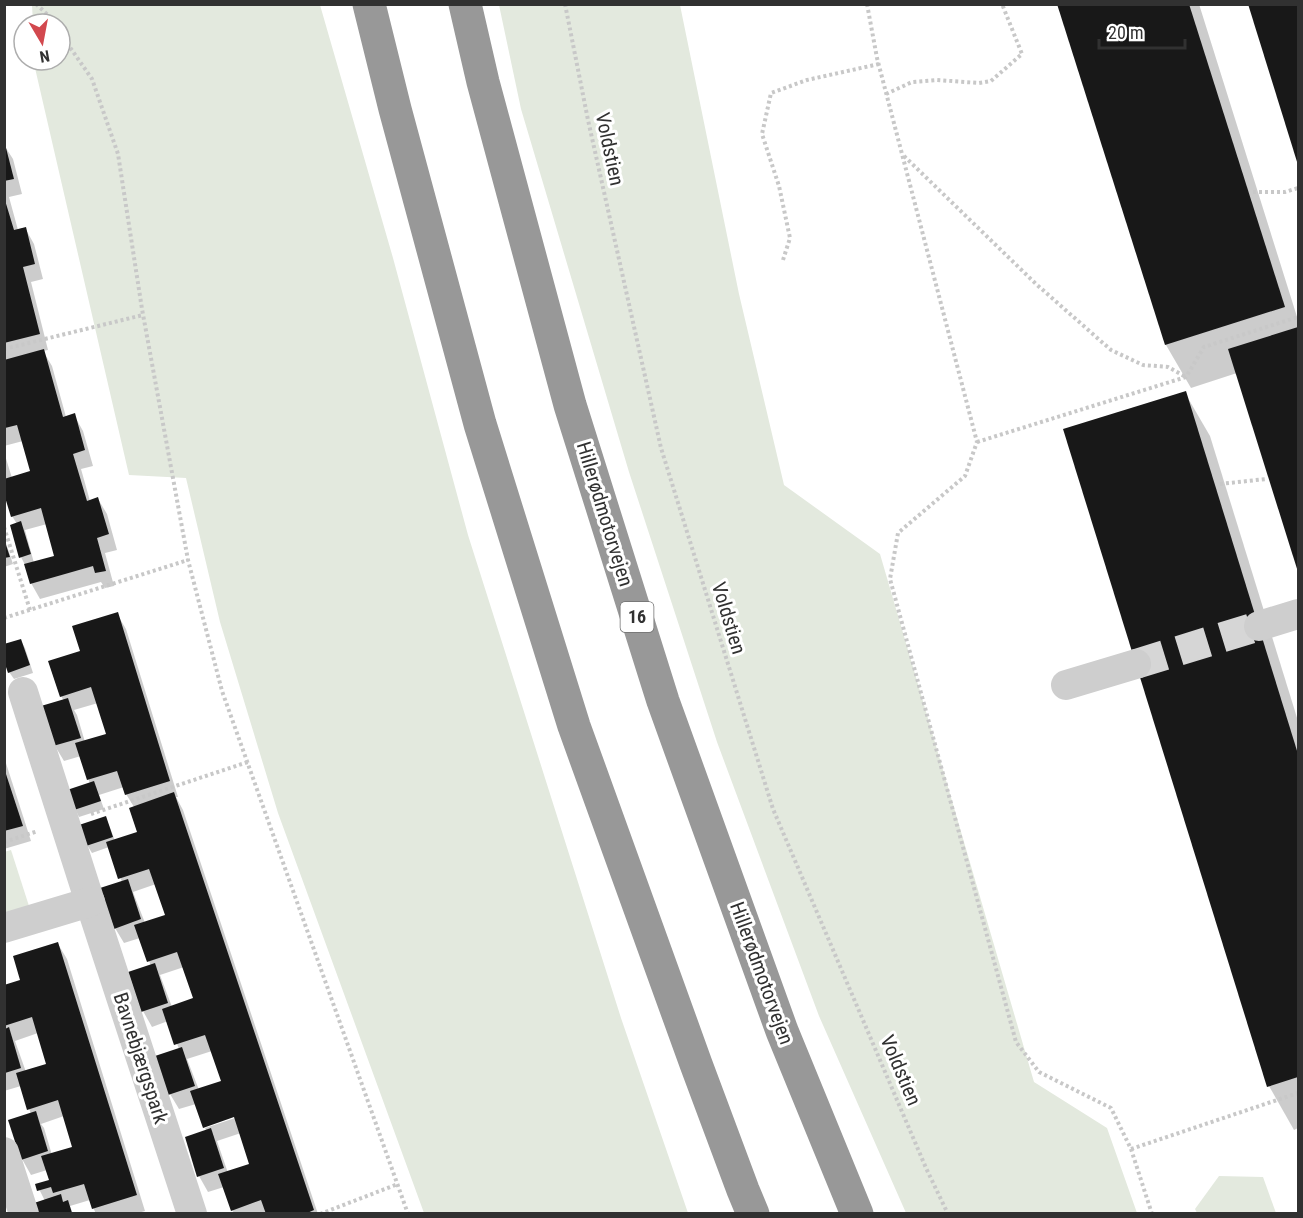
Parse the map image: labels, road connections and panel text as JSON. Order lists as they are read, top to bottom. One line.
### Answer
{"streets":{"highway":["Hillerødmotorvejen","16"],"street":["Bavnebjærgspark"],"path":["Voldstien"]},"scale_bar":"20 m","north":"bottom"}
